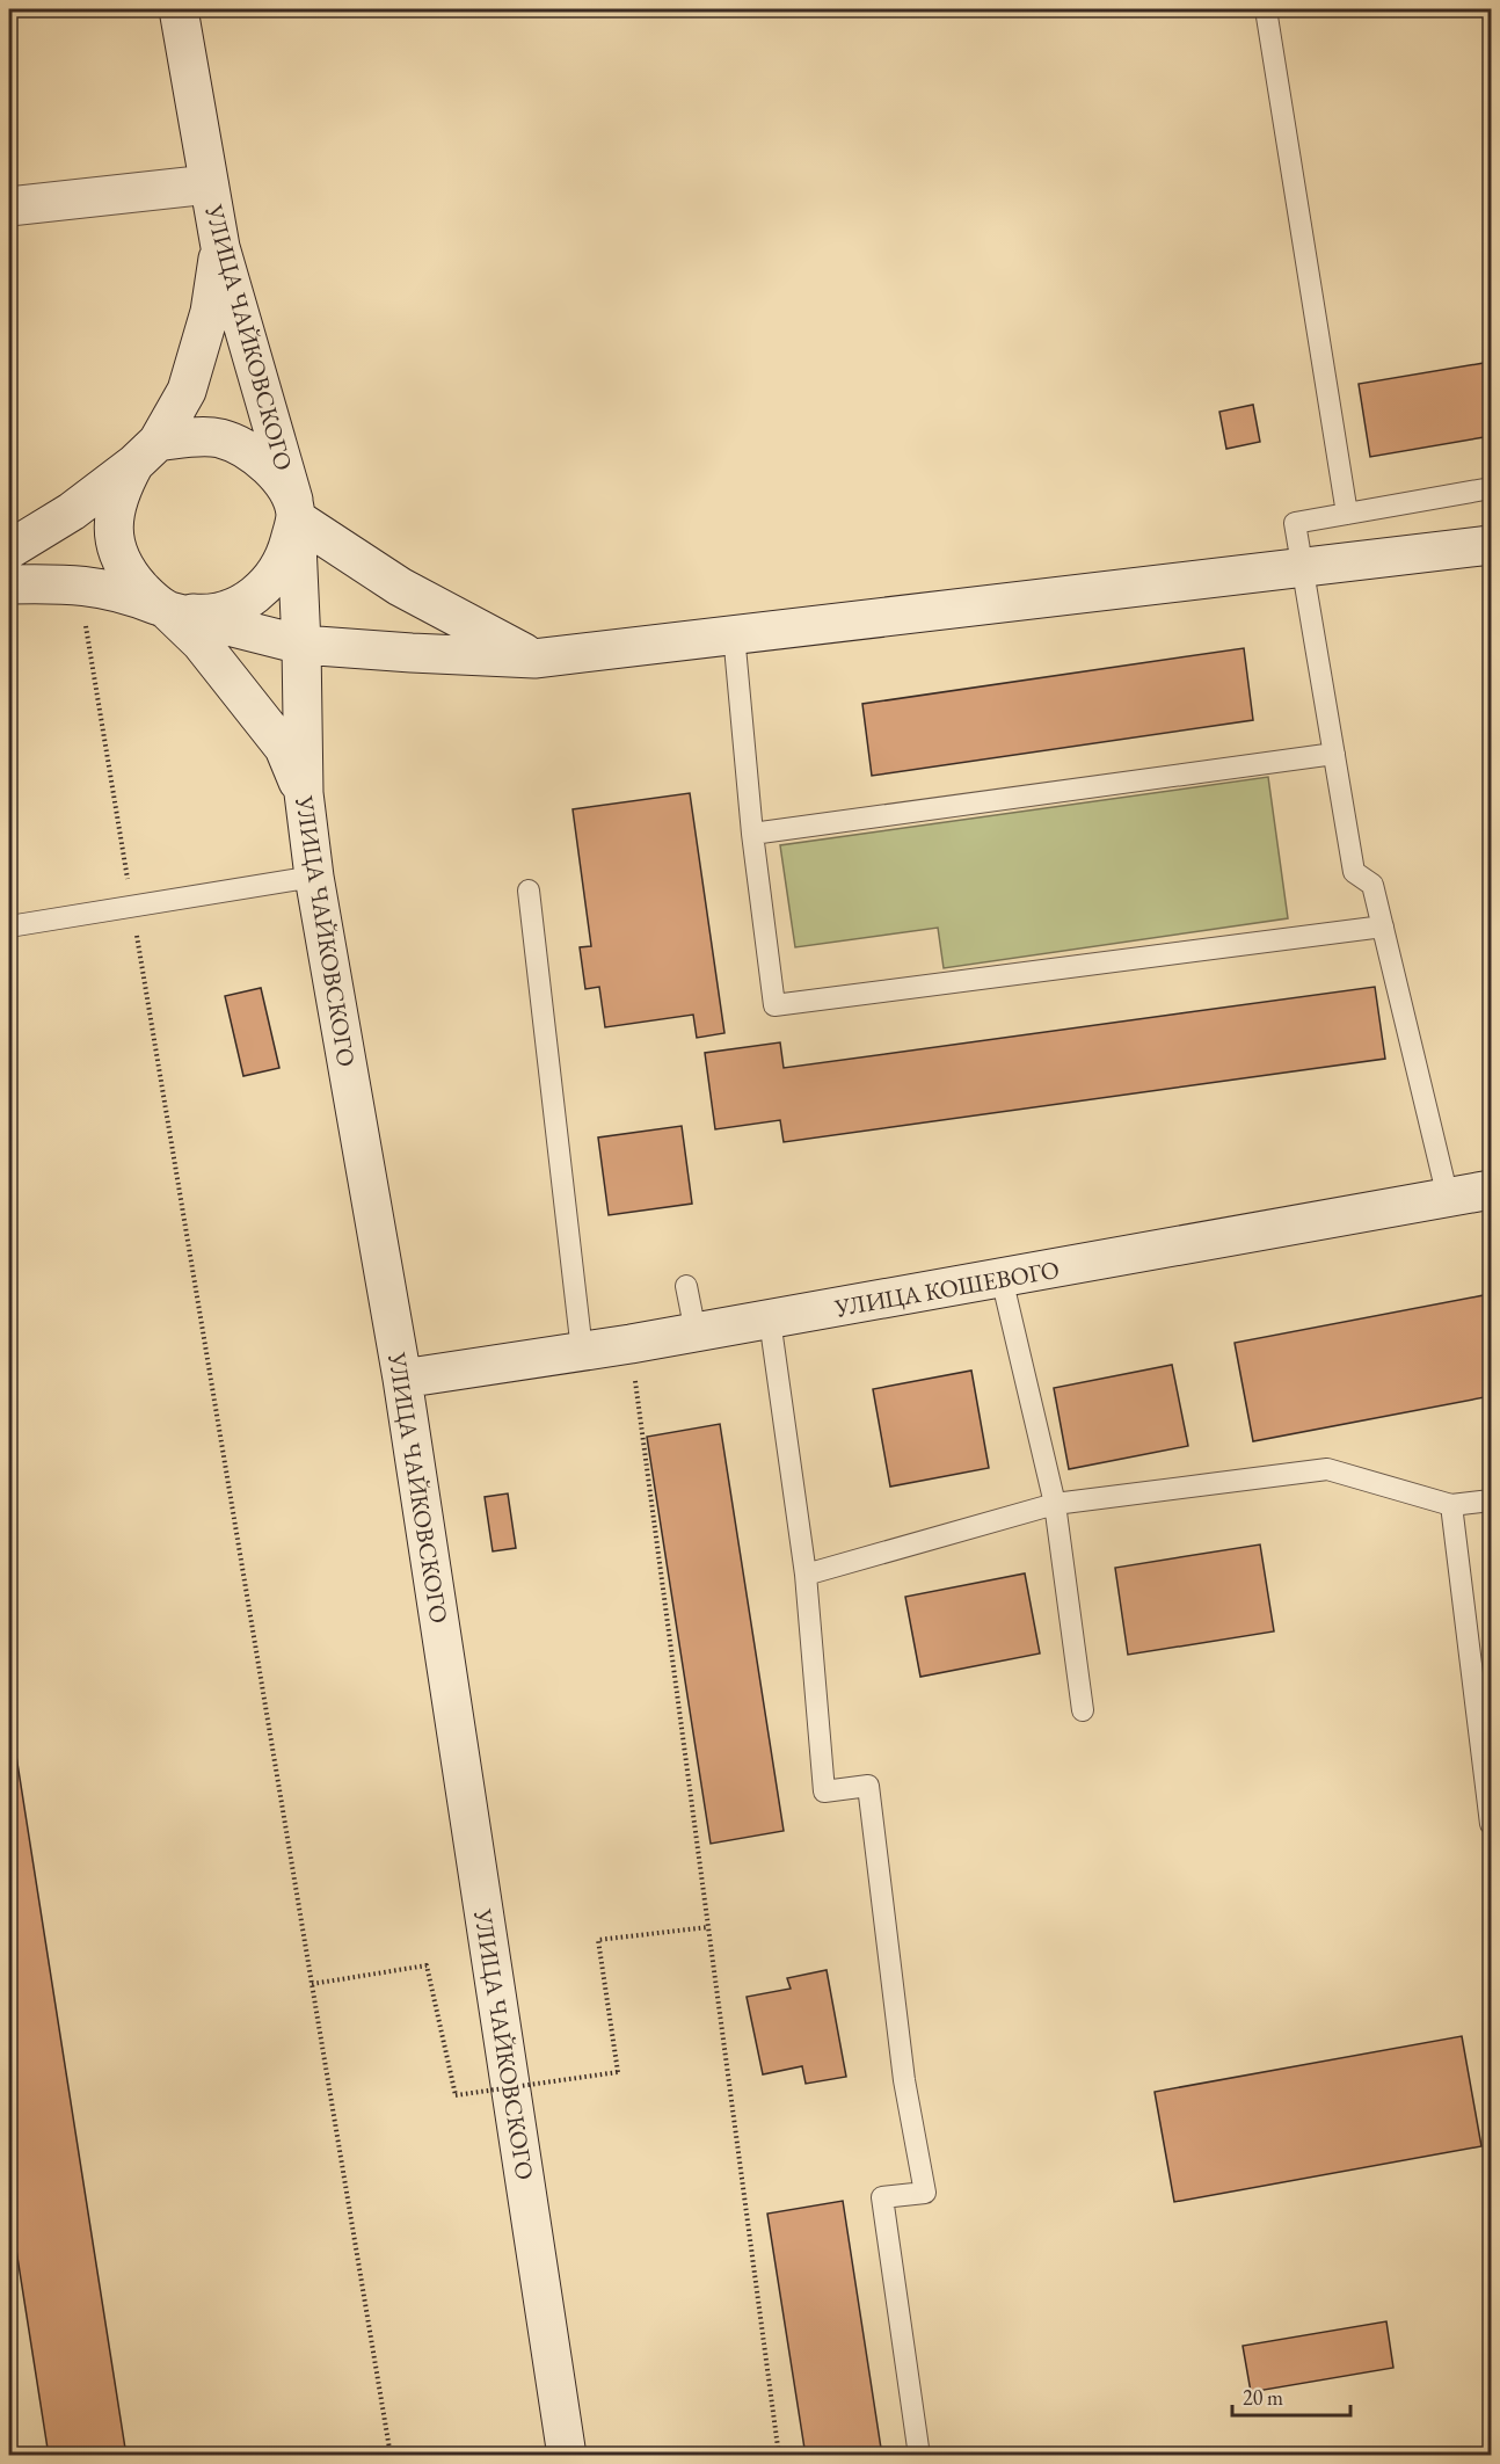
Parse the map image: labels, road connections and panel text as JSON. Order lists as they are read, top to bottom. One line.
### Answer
{"streets":{"street":["УЛИЦА ЧАЙКОВСКОГО","УЛИЦА КОШЕВОГО"]},"crossings":[["УЛИЦА ЧАЙКОВСКОГО","УЛИЦА КОШЕВОГО"]],"scale_bar":"20 m"}
